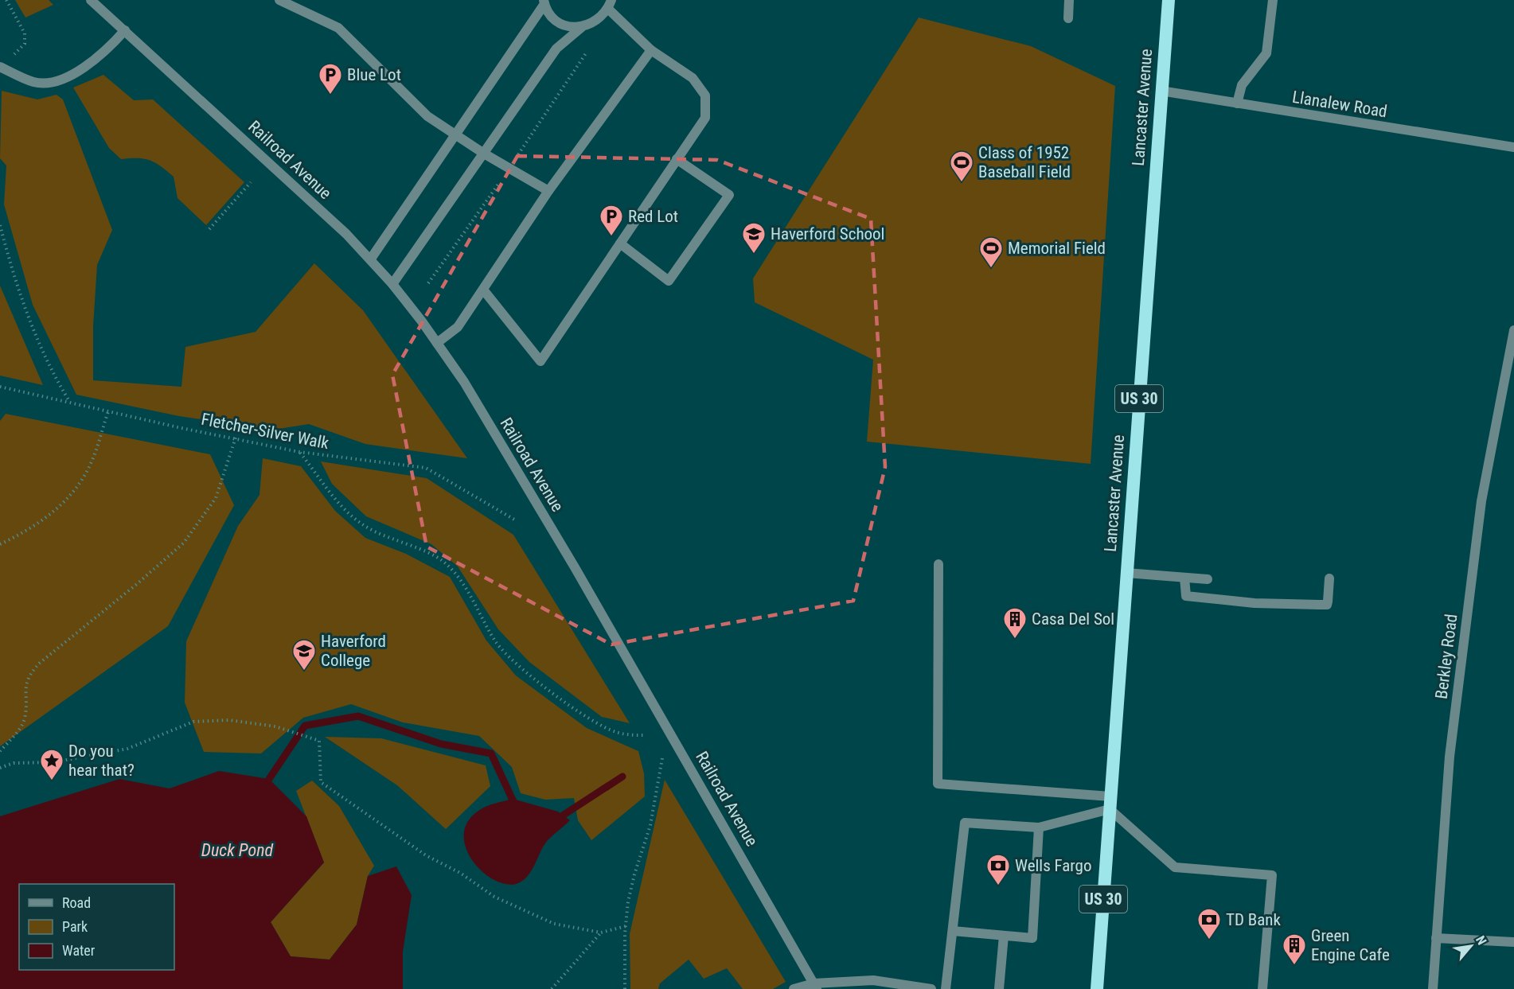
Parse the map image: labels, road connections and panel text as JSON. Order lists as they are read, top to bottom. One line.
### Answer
{"streets":{"highway":["Lancaster Avenue","US 30"],"street":["Llanalew Road","Railroad Avenue","Berkley Road"],"path":["Fletcher-Silver Walk"]},"crossings":[["Llanalew Road","Lancaster Avenue"]],"water":["Duck Pond"],"places":{"parking":["Blue Lot","Red Lot"],"sports":["Class of 1952 Baseball Field","Memorial Field"],"school or university":["Haverford School","Haverford College"],"building":["Casa Del Sol","Green Engine Cafe"],"place":["Do you hear that?"],"bank":["Wells Fargo","TD Bank"]},"legend":["Road","Park","Water"],"north":"top right"}
